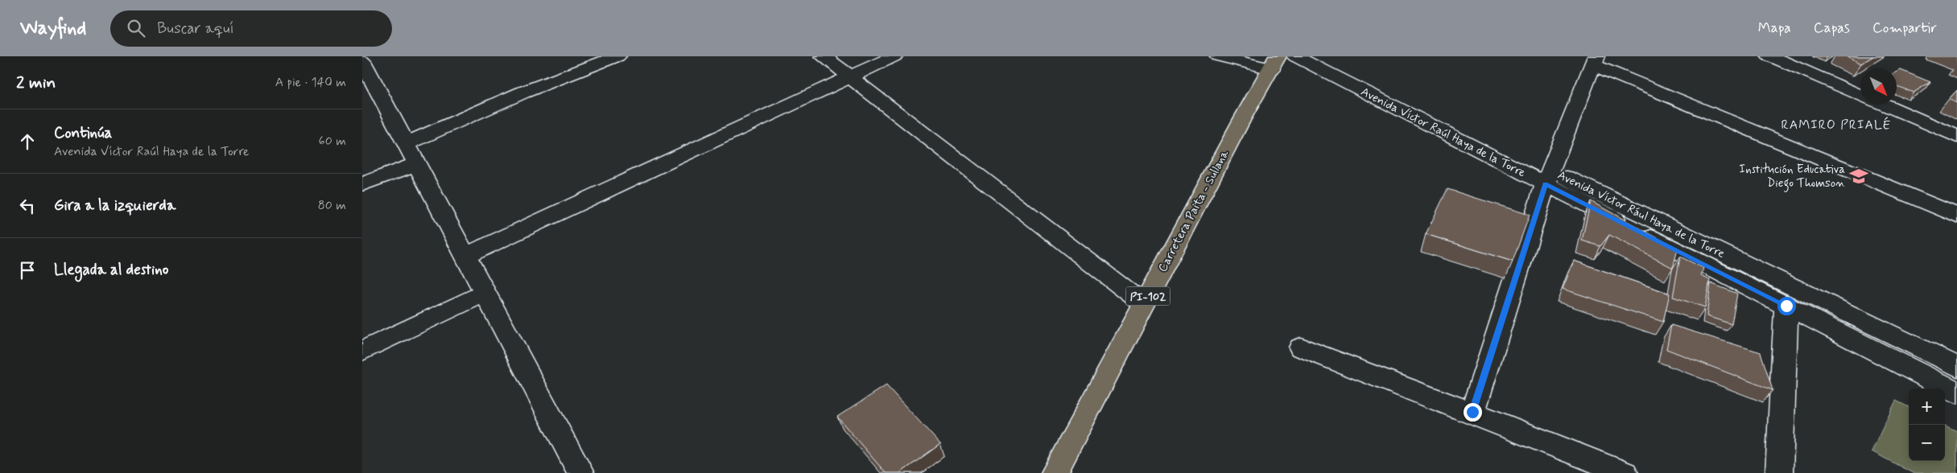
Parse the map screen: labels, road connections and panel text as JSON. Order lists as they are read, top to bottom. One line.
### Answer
{"streets":{"main road":["Carretera Paita - Sullana","PI-102"],"street":["Avenida Víctor Raúl Haya de la Torre","Avenida Víctor Rául Haya de la Torre"]},"crossings":[["Avenida Víctor Raúl Haya de la Torre","Avenida Víctor Rául Haya de la Torre"]],"districts":["RAMIRO PRIALÉ"],"places":{"school or university":["Institución Educativa Diego Thomson"]},"north":"bottom right","page":{"header":"Wayfind","search":"Buscar aquí","nav":["Mapa","Capas","Compartir"],"heading":["2 min","A pie · 140 m"],"list":[["Continúa","Avenida Víctor Raúl Haya de la Torre","60 m"],["Gira a la izquierda","80 m"],"Llegada al destino"],"map_buttons":["+","−"]}}
